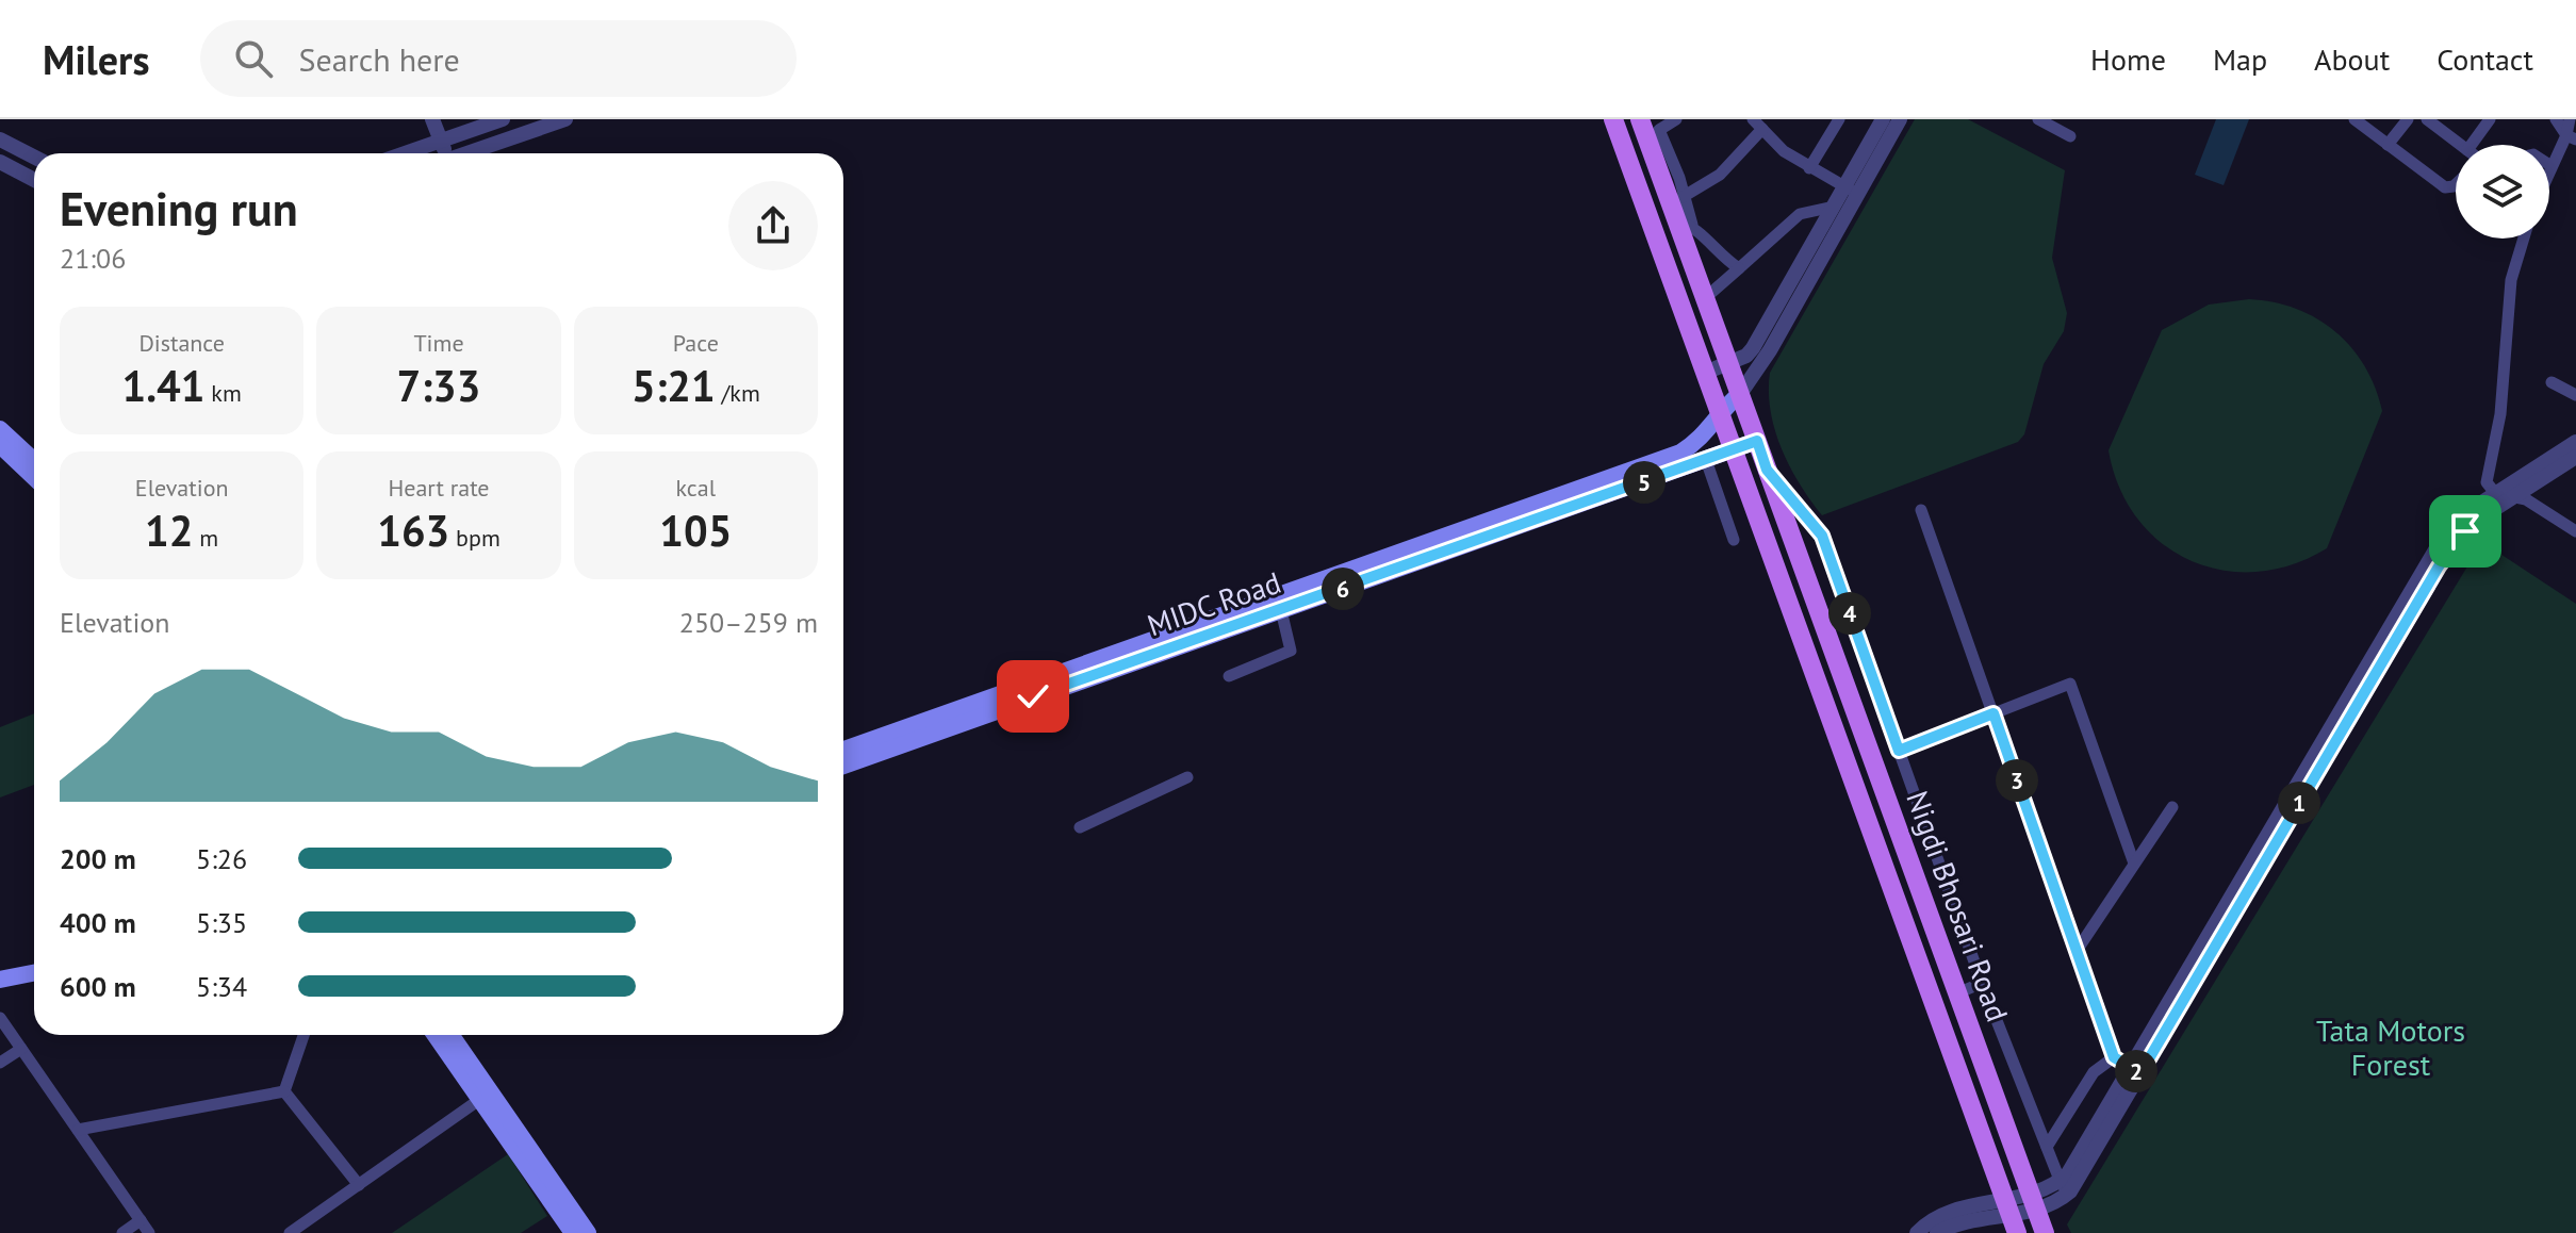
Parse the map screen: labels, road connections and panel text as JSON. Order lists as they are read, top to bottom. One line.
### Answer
{"streets":{"main road":["MIDC Road","Nigdi Bhosari Road"]},"crossings":[["MIDC Road","Nigdi Bhosari Road"]],"parks":["Tata Motors Forest"],"page":{"header":"Milers","search":"Search here","nav":["Home","Map","About","Contact"],"heading":["Evening run","21:06"],"stats":[["Distance","1.41 km"],["Time","7:33"],["Pace","5:21 /km"],["Elevation","12 m"],["Heart rate","163 bpm"],["kcal","105"]],"pins":["5","6","4","3","1","2"],"chart":["Elevation","250–259 m"],"list":[{"name":"200 m","note":"5:26"},{"name":"400 m","note":"5:35"},{"name":"600 m","note":"5:34"}]}}
